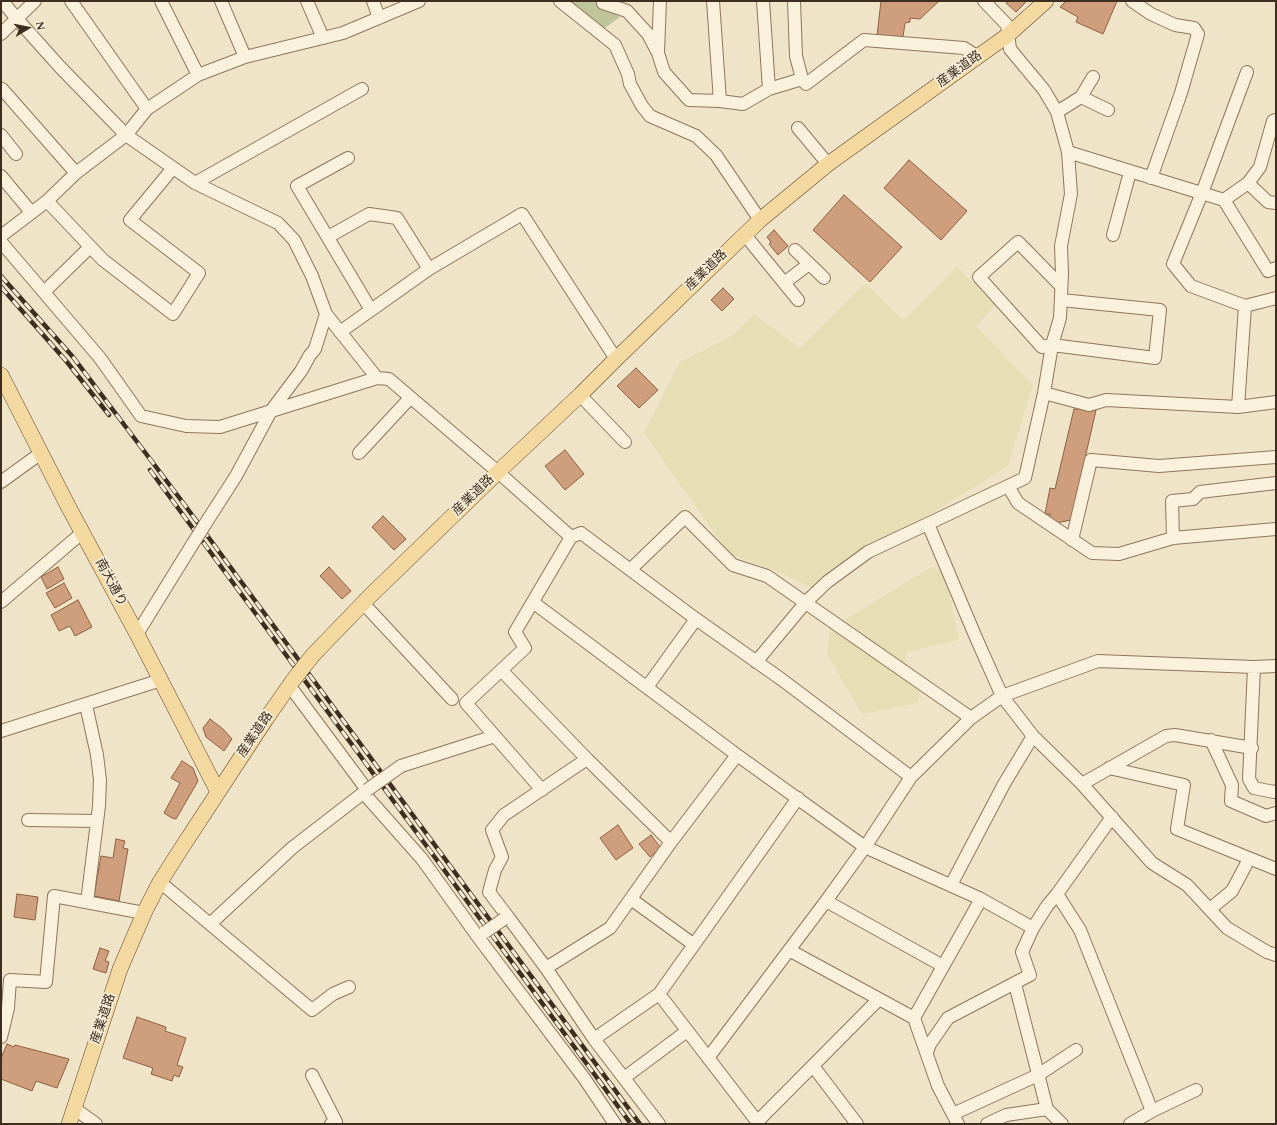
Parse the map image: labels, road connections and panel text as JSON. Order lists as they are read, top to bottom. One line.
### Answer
{"streets":{"main road":["産業道路","南大通り"]},"crossings":[["産業道路","南大通り"]],"north":"right"}
